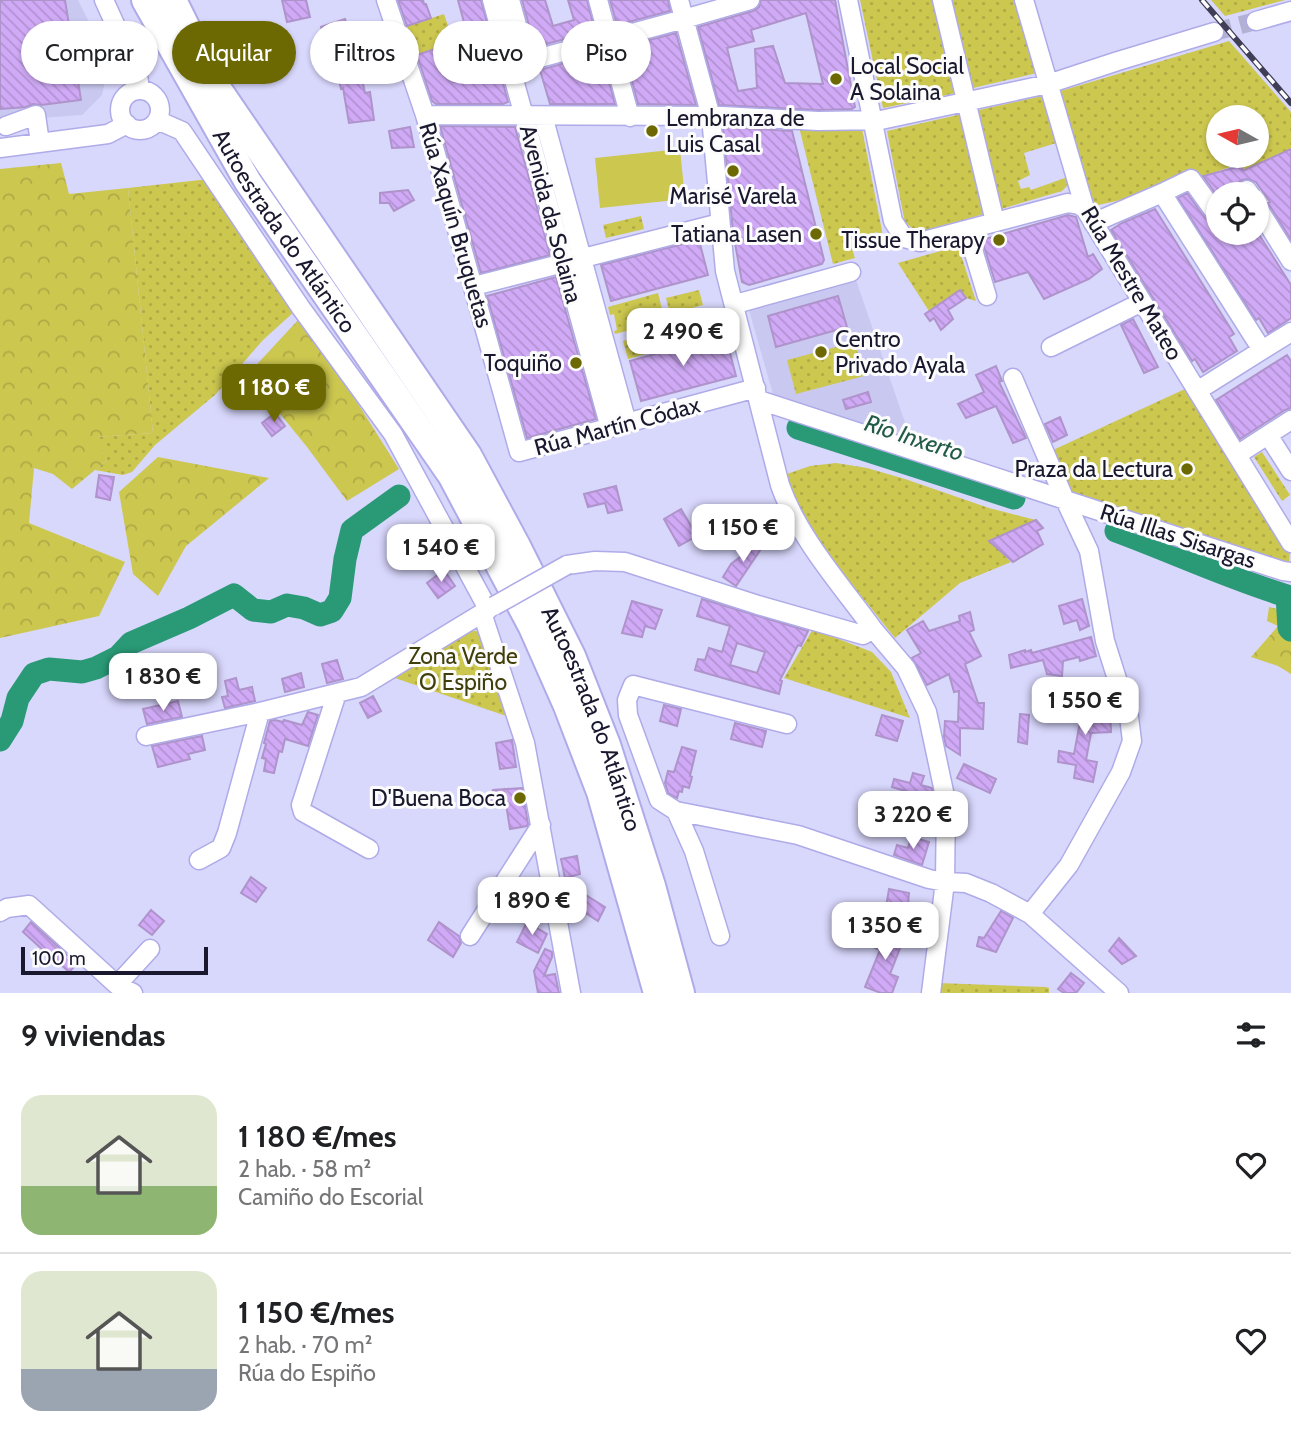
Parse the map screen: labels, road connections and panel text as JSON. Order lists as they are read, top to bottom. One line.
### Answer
{"streets":{"highway":["Autoestrada do Atlántico"],"street":["Avenida da Solaina","Rúa Xaquín Bruquetas","Rúa Mestre Mateo","Rúa Martín Códax","Rúa Illas Sisargas"]},"crossings":[["Avenida da Solaina","Rúa Martín Códax"],["Rúa Xaquín Bruquetas","Rúa Martín Códax"]],"water":["Río Inxerto"],"parks":["Zona Verde O Espiño"],"places":["Local Social A Solaina","Lembranza de Luis Casal","Marisé Varela","Tatiana Lasen","Tissue Therapy","Centro Privado Ayala","Toquiño","Praza da Lectura","D'Buena Boca"],"scale_bar":"100 m","north":"left","page":{"chip":["Comprar","Alquilar","Filtros","Nuevo","Piso"],"price":["2 490 €","1 180 €","1 150 €","1 540 €","1 830 €","1 550 €","3 220 €","1 890 €","1 350 €"],"scale":"100 m","heading":"9 viviendas","list":[{"name":"1 180 €/mes","note":"2 hab. · 58 m² · Camiño do Escorial"},{"name":"1 150 €/mes","note":"2 hab. · 70 m² · Rúa do Espiño"}]}}
